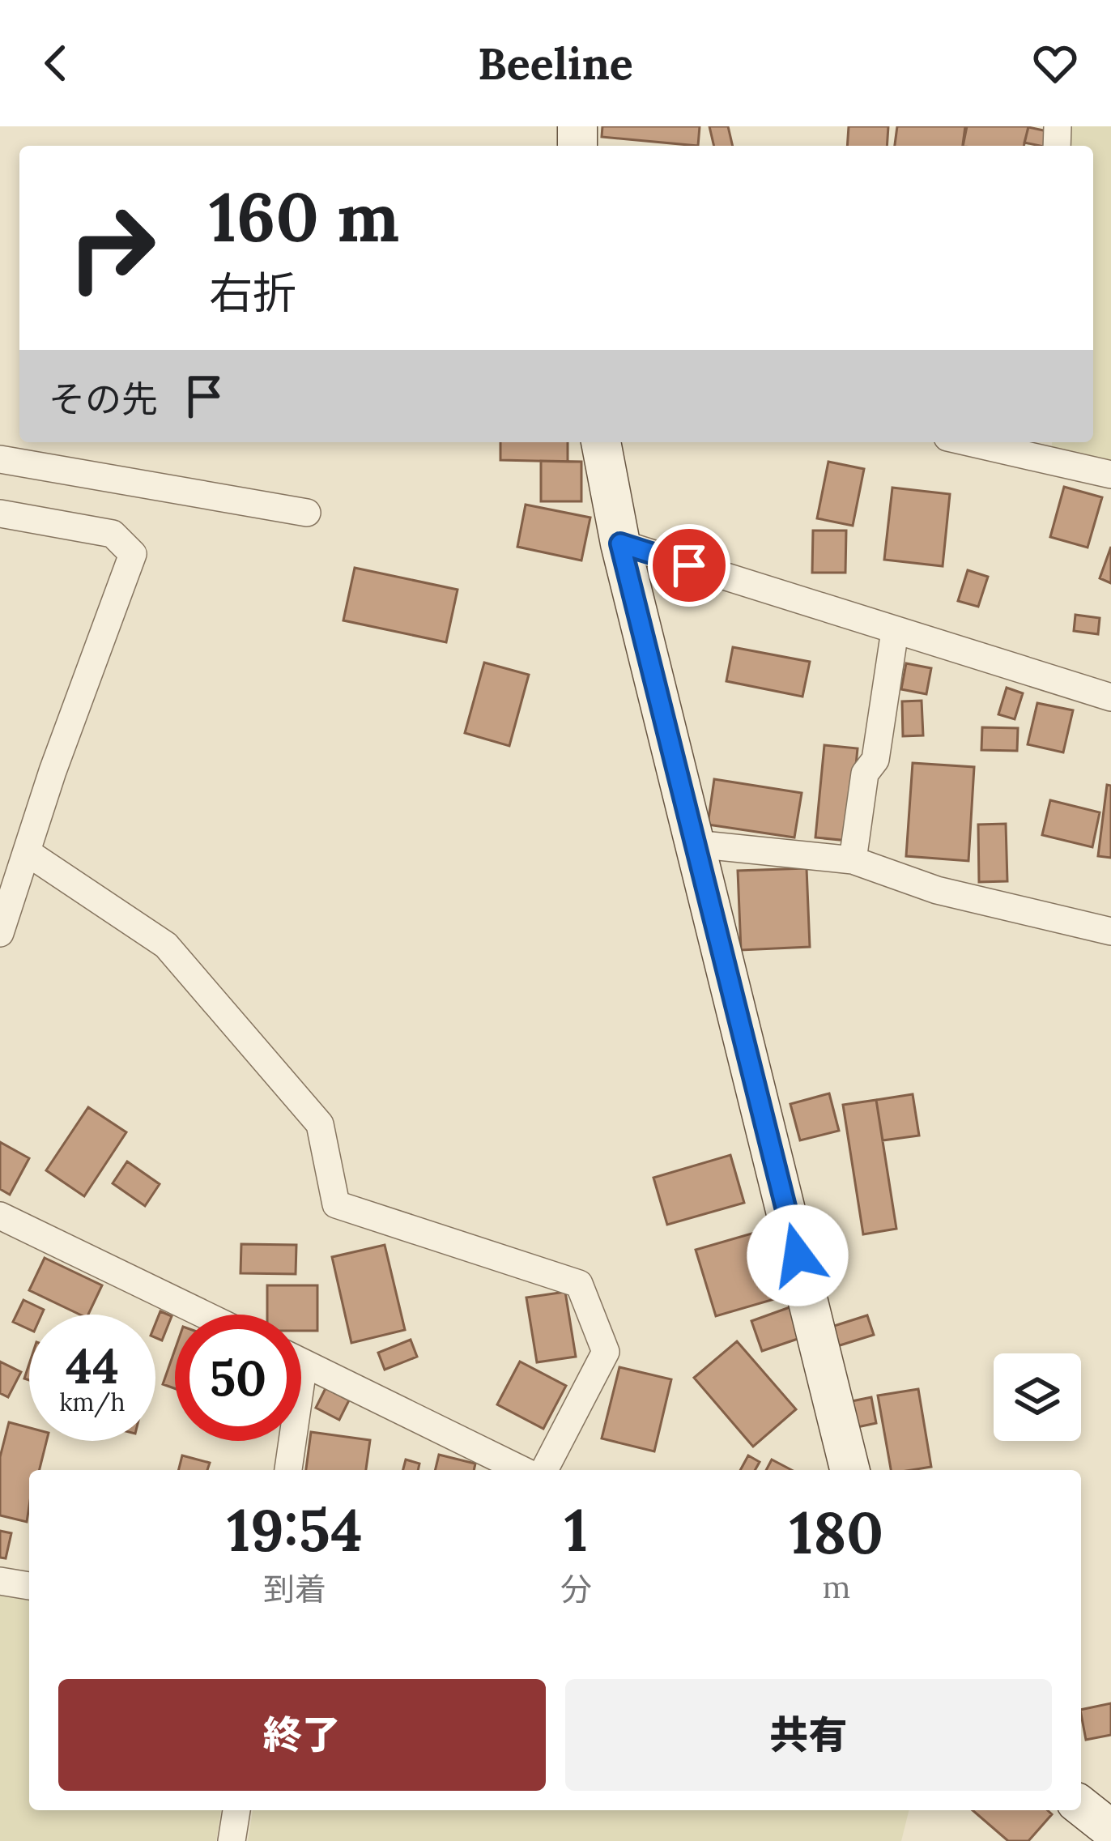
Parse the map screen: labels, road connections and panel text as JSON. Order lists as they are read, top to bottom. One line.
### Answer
{"page":{"header":"Beeline","turn":["160 m","右折"],"then":"その先","speed":"44 km/h","limit":"50","eta":["19:54","到着","1","分","180","m"],"buttons":["終了","共有"]}}
